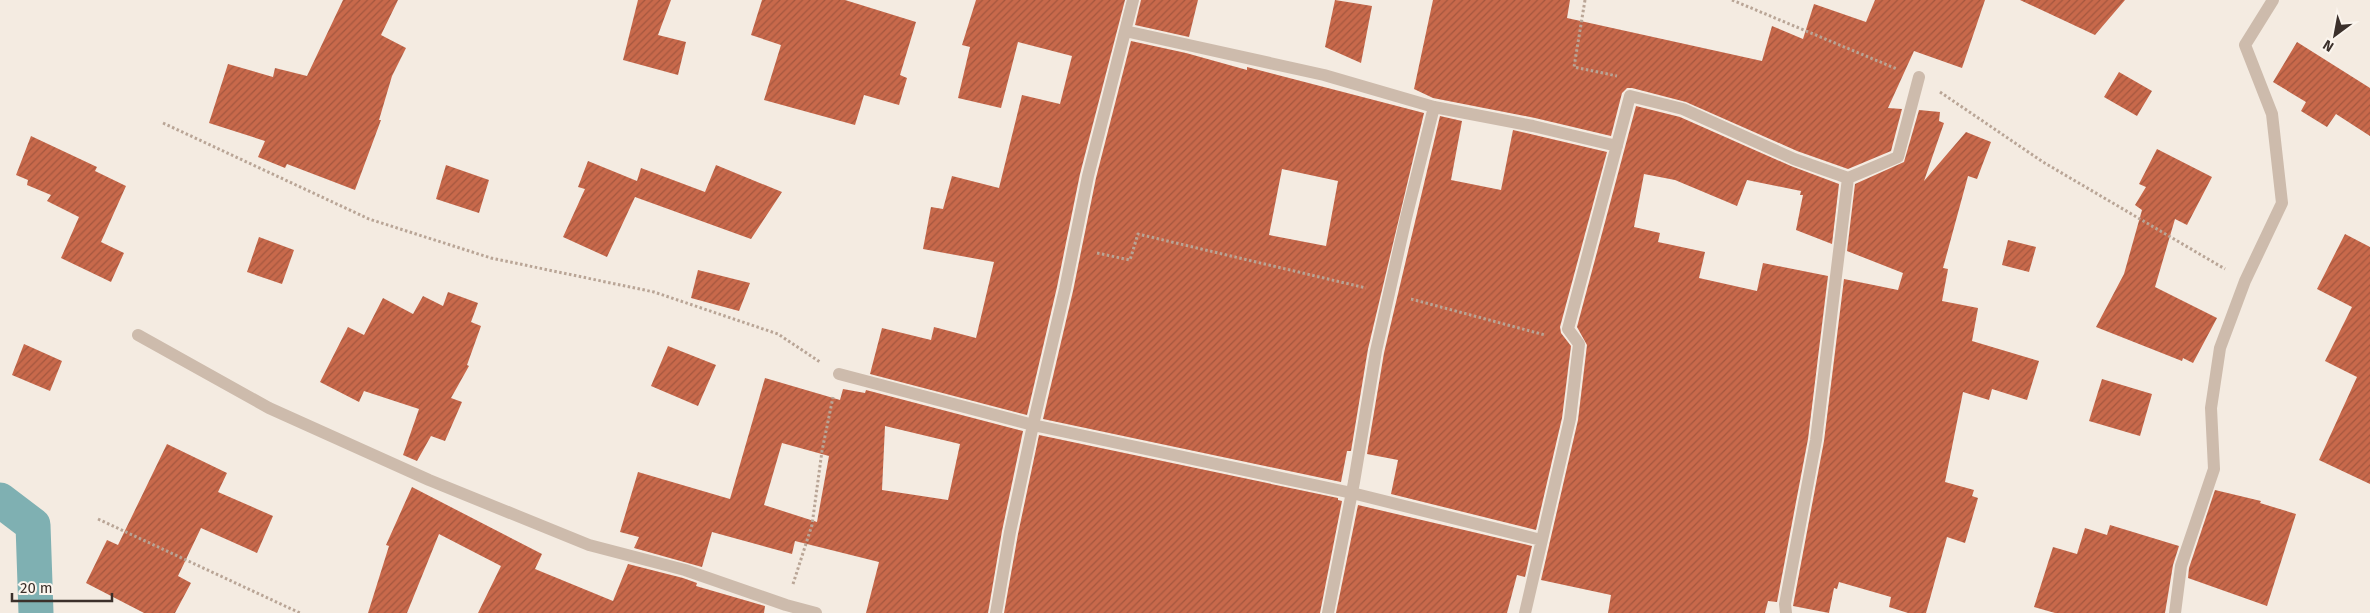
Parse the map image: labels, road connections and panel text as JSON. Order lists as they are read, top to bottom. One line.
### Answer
{"scale_bar":"20 m","north":"bottom left"}
